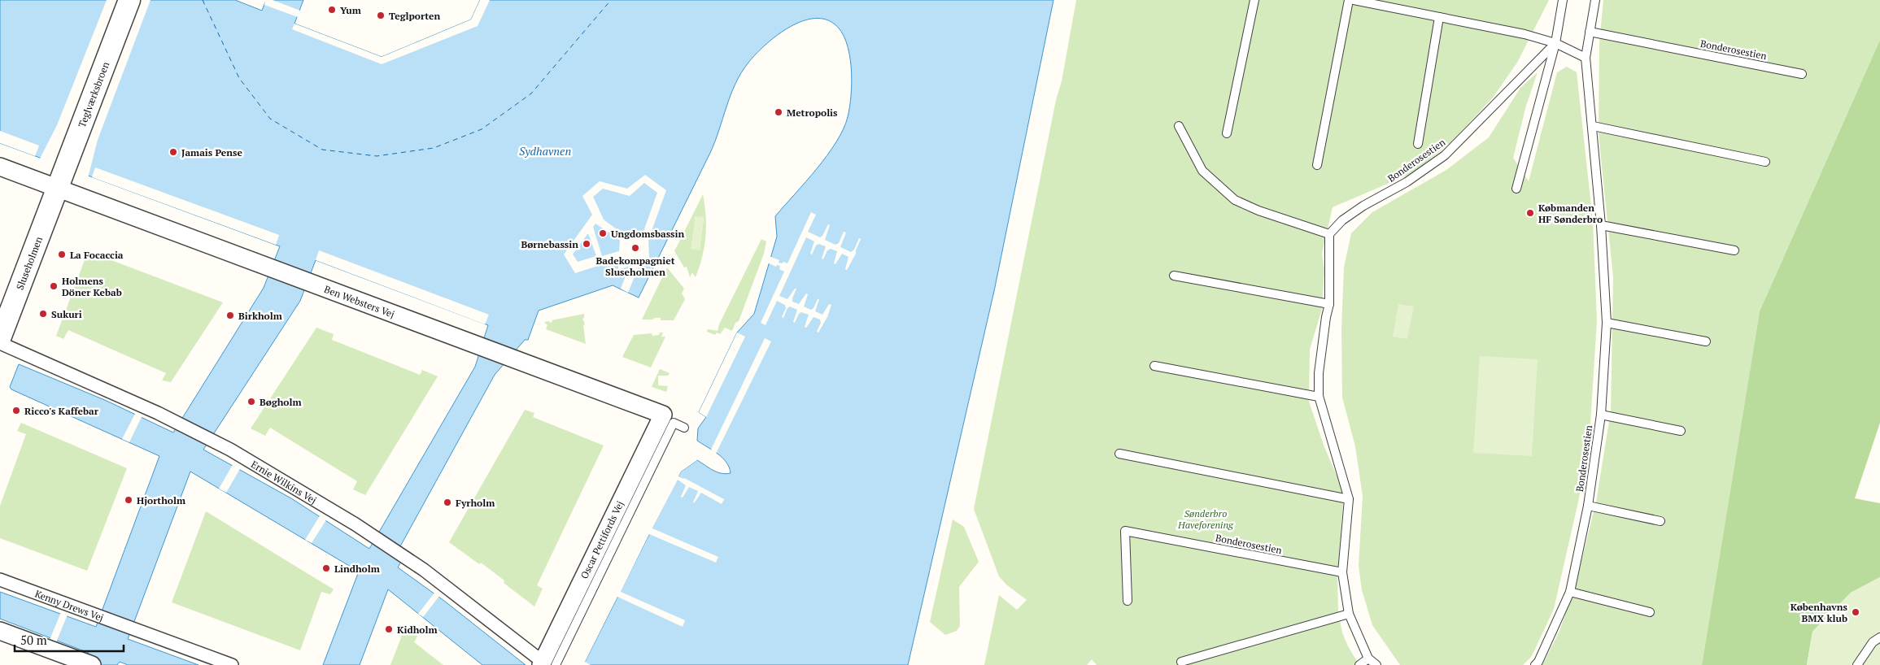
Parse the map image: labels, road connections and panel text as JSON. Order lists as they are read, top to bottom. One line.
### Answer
{"streets":{"street":["Teglværksbroen","Sluseholmen","Ben Websters Vej","Ernie Wilkins Vej","Oscar Pettifords Vej","Kenny Drews Vej"],"lane":["Bonderosestien"]},"crossings":[["Teglværksbroen","Sluseholmen"],["Teglværksbroen","Ben Websters Vej"],["Sluseholmen","Ben Websters Vej"],["Ben Websters Vej","Oscar Pettifords Vej"],["Ernie Wilkins Vej","Oscar Pettifords Vej"]],"water":["Sydhavnen"],"parks":["Sønderbro Haveforening"],"places":["Yum","Teglporten","Metropolis","Jamais Pense","Købmanden HF Sønderbro","Ungdomsbassin","Børnebassin","Badekompagniet Sluseholmen","La Focaccia","Holmens Döner Kebab","Sukuri","Birkholm","Bøgholm","Ricco's Kaffebar","Hjortholm","Fyrholm","Lindholm","Københavns BMX klub","Kidholm"],"scale_bar":"50 m"}
